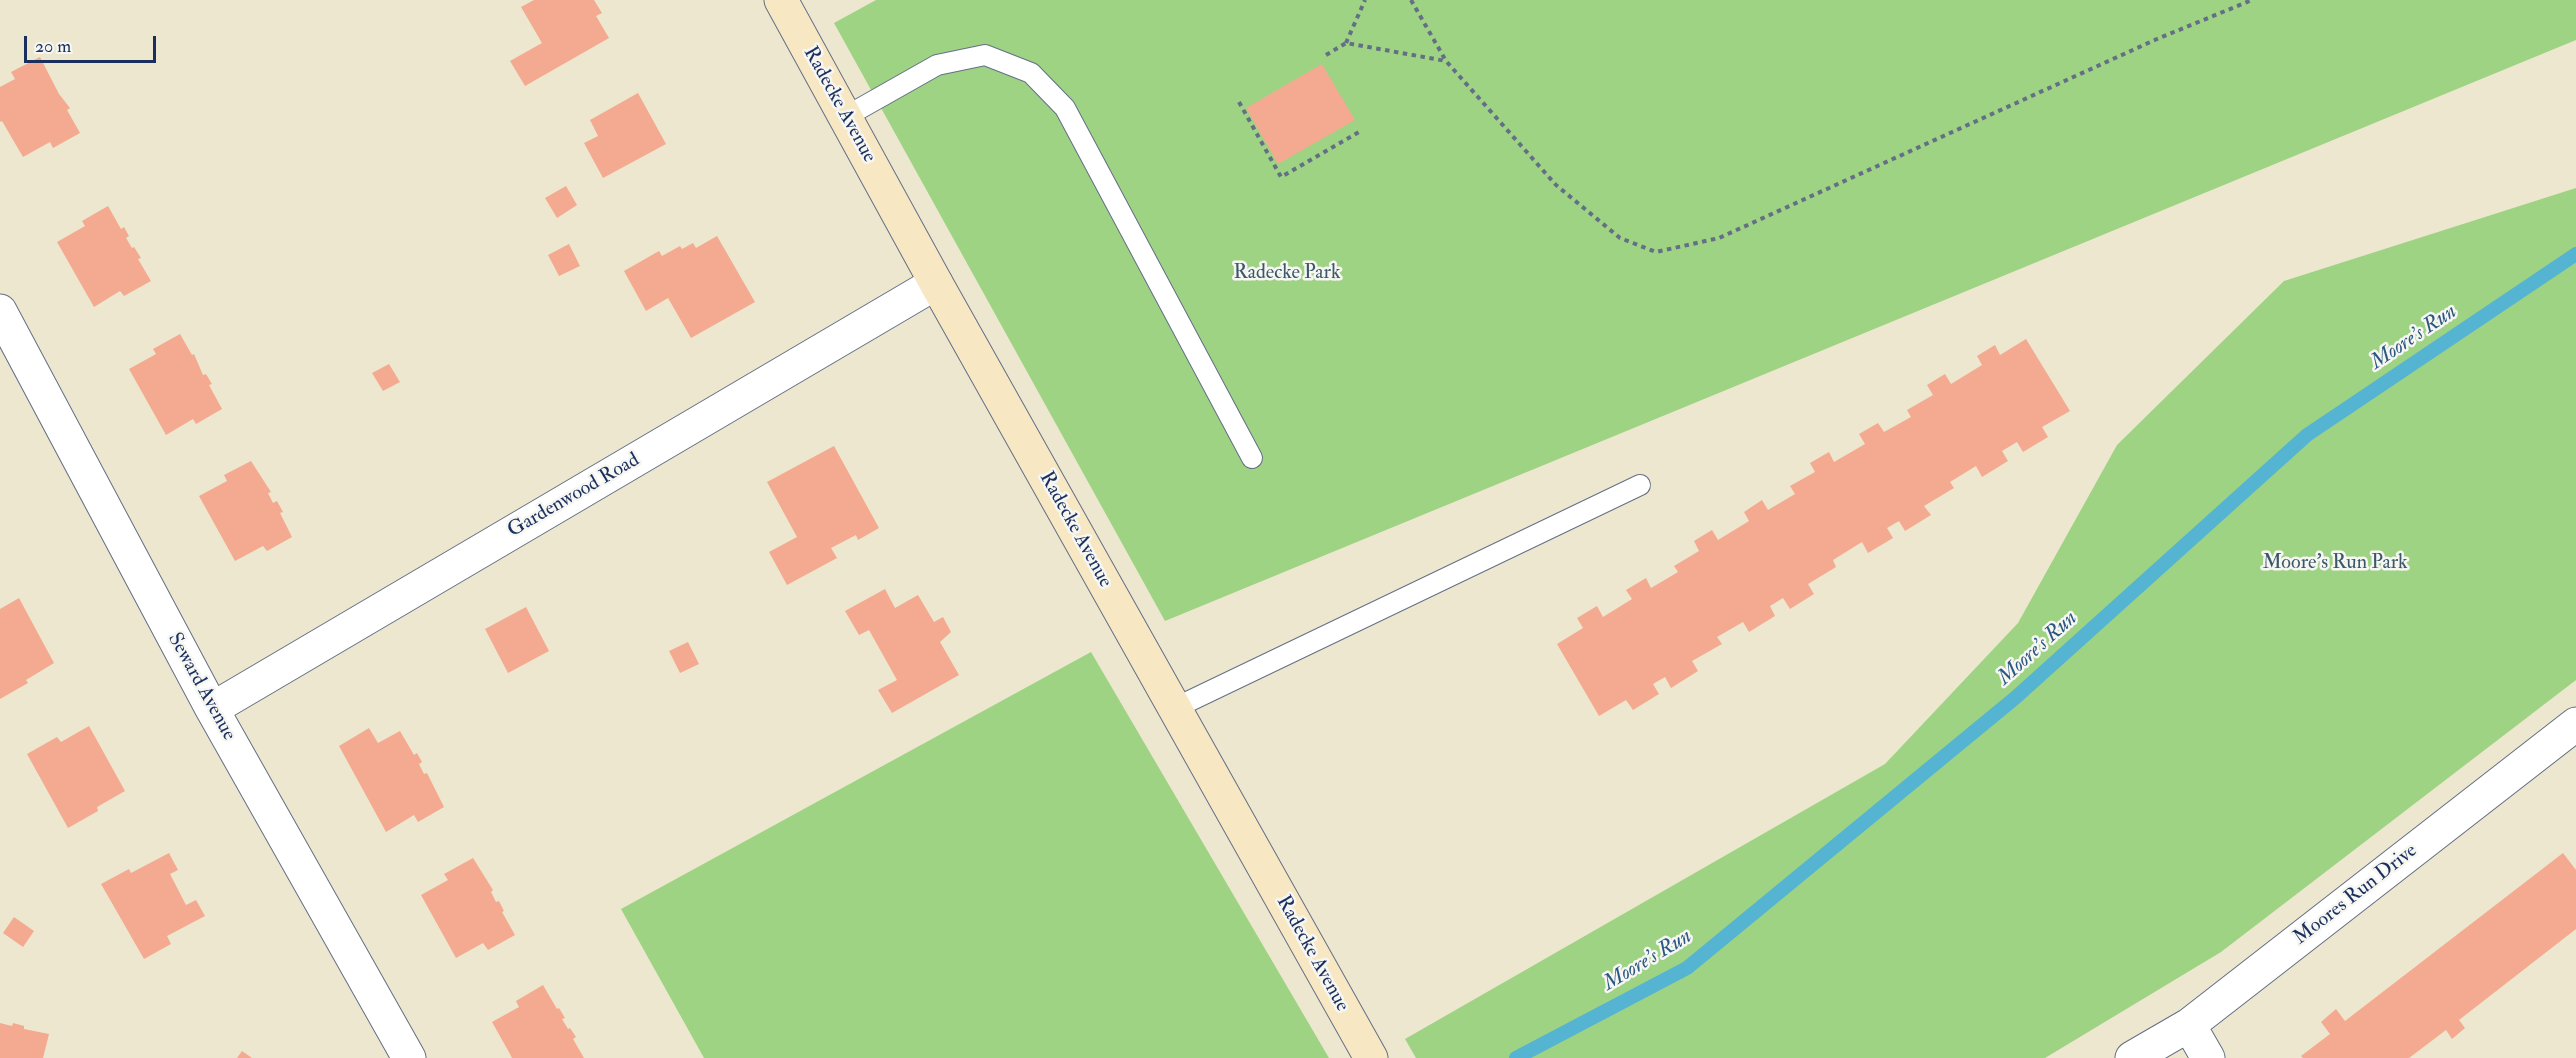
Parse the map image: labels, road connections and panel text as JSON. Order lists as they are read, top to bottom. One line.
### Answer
{"streets":{"street":["Radecke Avenue","Gardenwood Road","Seward Avenue","Moores Run Drive"]},"crossings":[["Radecke Avenue","Gardenwood Road"],["Gardenwood Road","Seward Avenue"]],"water":["Moore's Run"],"parks":["Radecke Park","Moore's Run Park"],"scale_bar":"20 m"}
